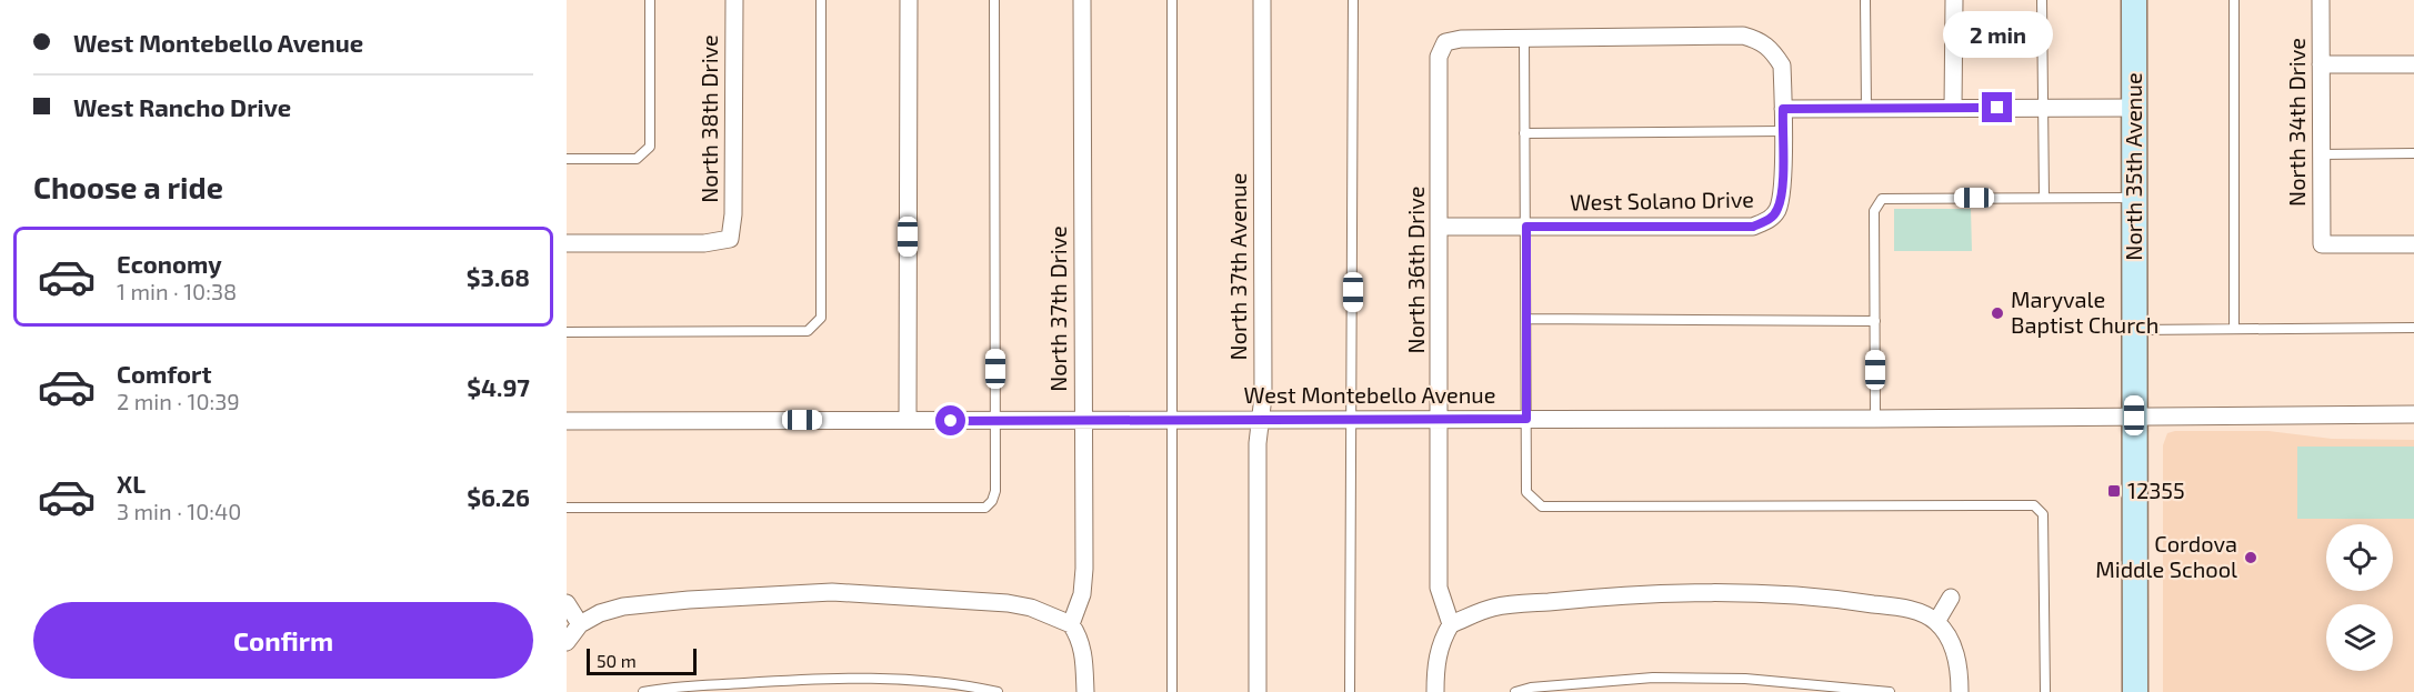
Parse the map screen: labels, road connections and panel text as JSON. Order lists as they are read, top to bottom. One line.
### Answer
{"streets":{"main road":["North 35th Avenue"],"street":["North 38th Drive","North 34th Drive","West Solano Drive","North 37th Avenue","North 36th Drive","North 37th Drive","West Montebello Avenue"]},"crossings":[["North 35th Avenue","West Montebello Avenue"],["West Solano Drive","North 36th Drive"],["North 37th Avenue","West Montebello Avenue"],["North 36th Drive","West Montebello Avenue"],["North 37th Drive","West Montebello Avenue"]],"places":{"other":["Maryvale Baptist Church","Cordova Middle School"],"transit":["12355"]},"scale_bar":"50 m","page":{"banner":["West Montebello Avenue","West Rancho Drive"],"bubble":"2 min","heading":"Choose a ride","list":[{"name":"Economy","note":"1 min · 10:38","value":"$3.68"},{"name":"Comfort","note":"2 min · 10:39","value":"$4.97"},{"name":"XL","note":"3 min · 10:40","value":"$6.26"}],"buttons":"Confirm","scale":"50 m"}}
